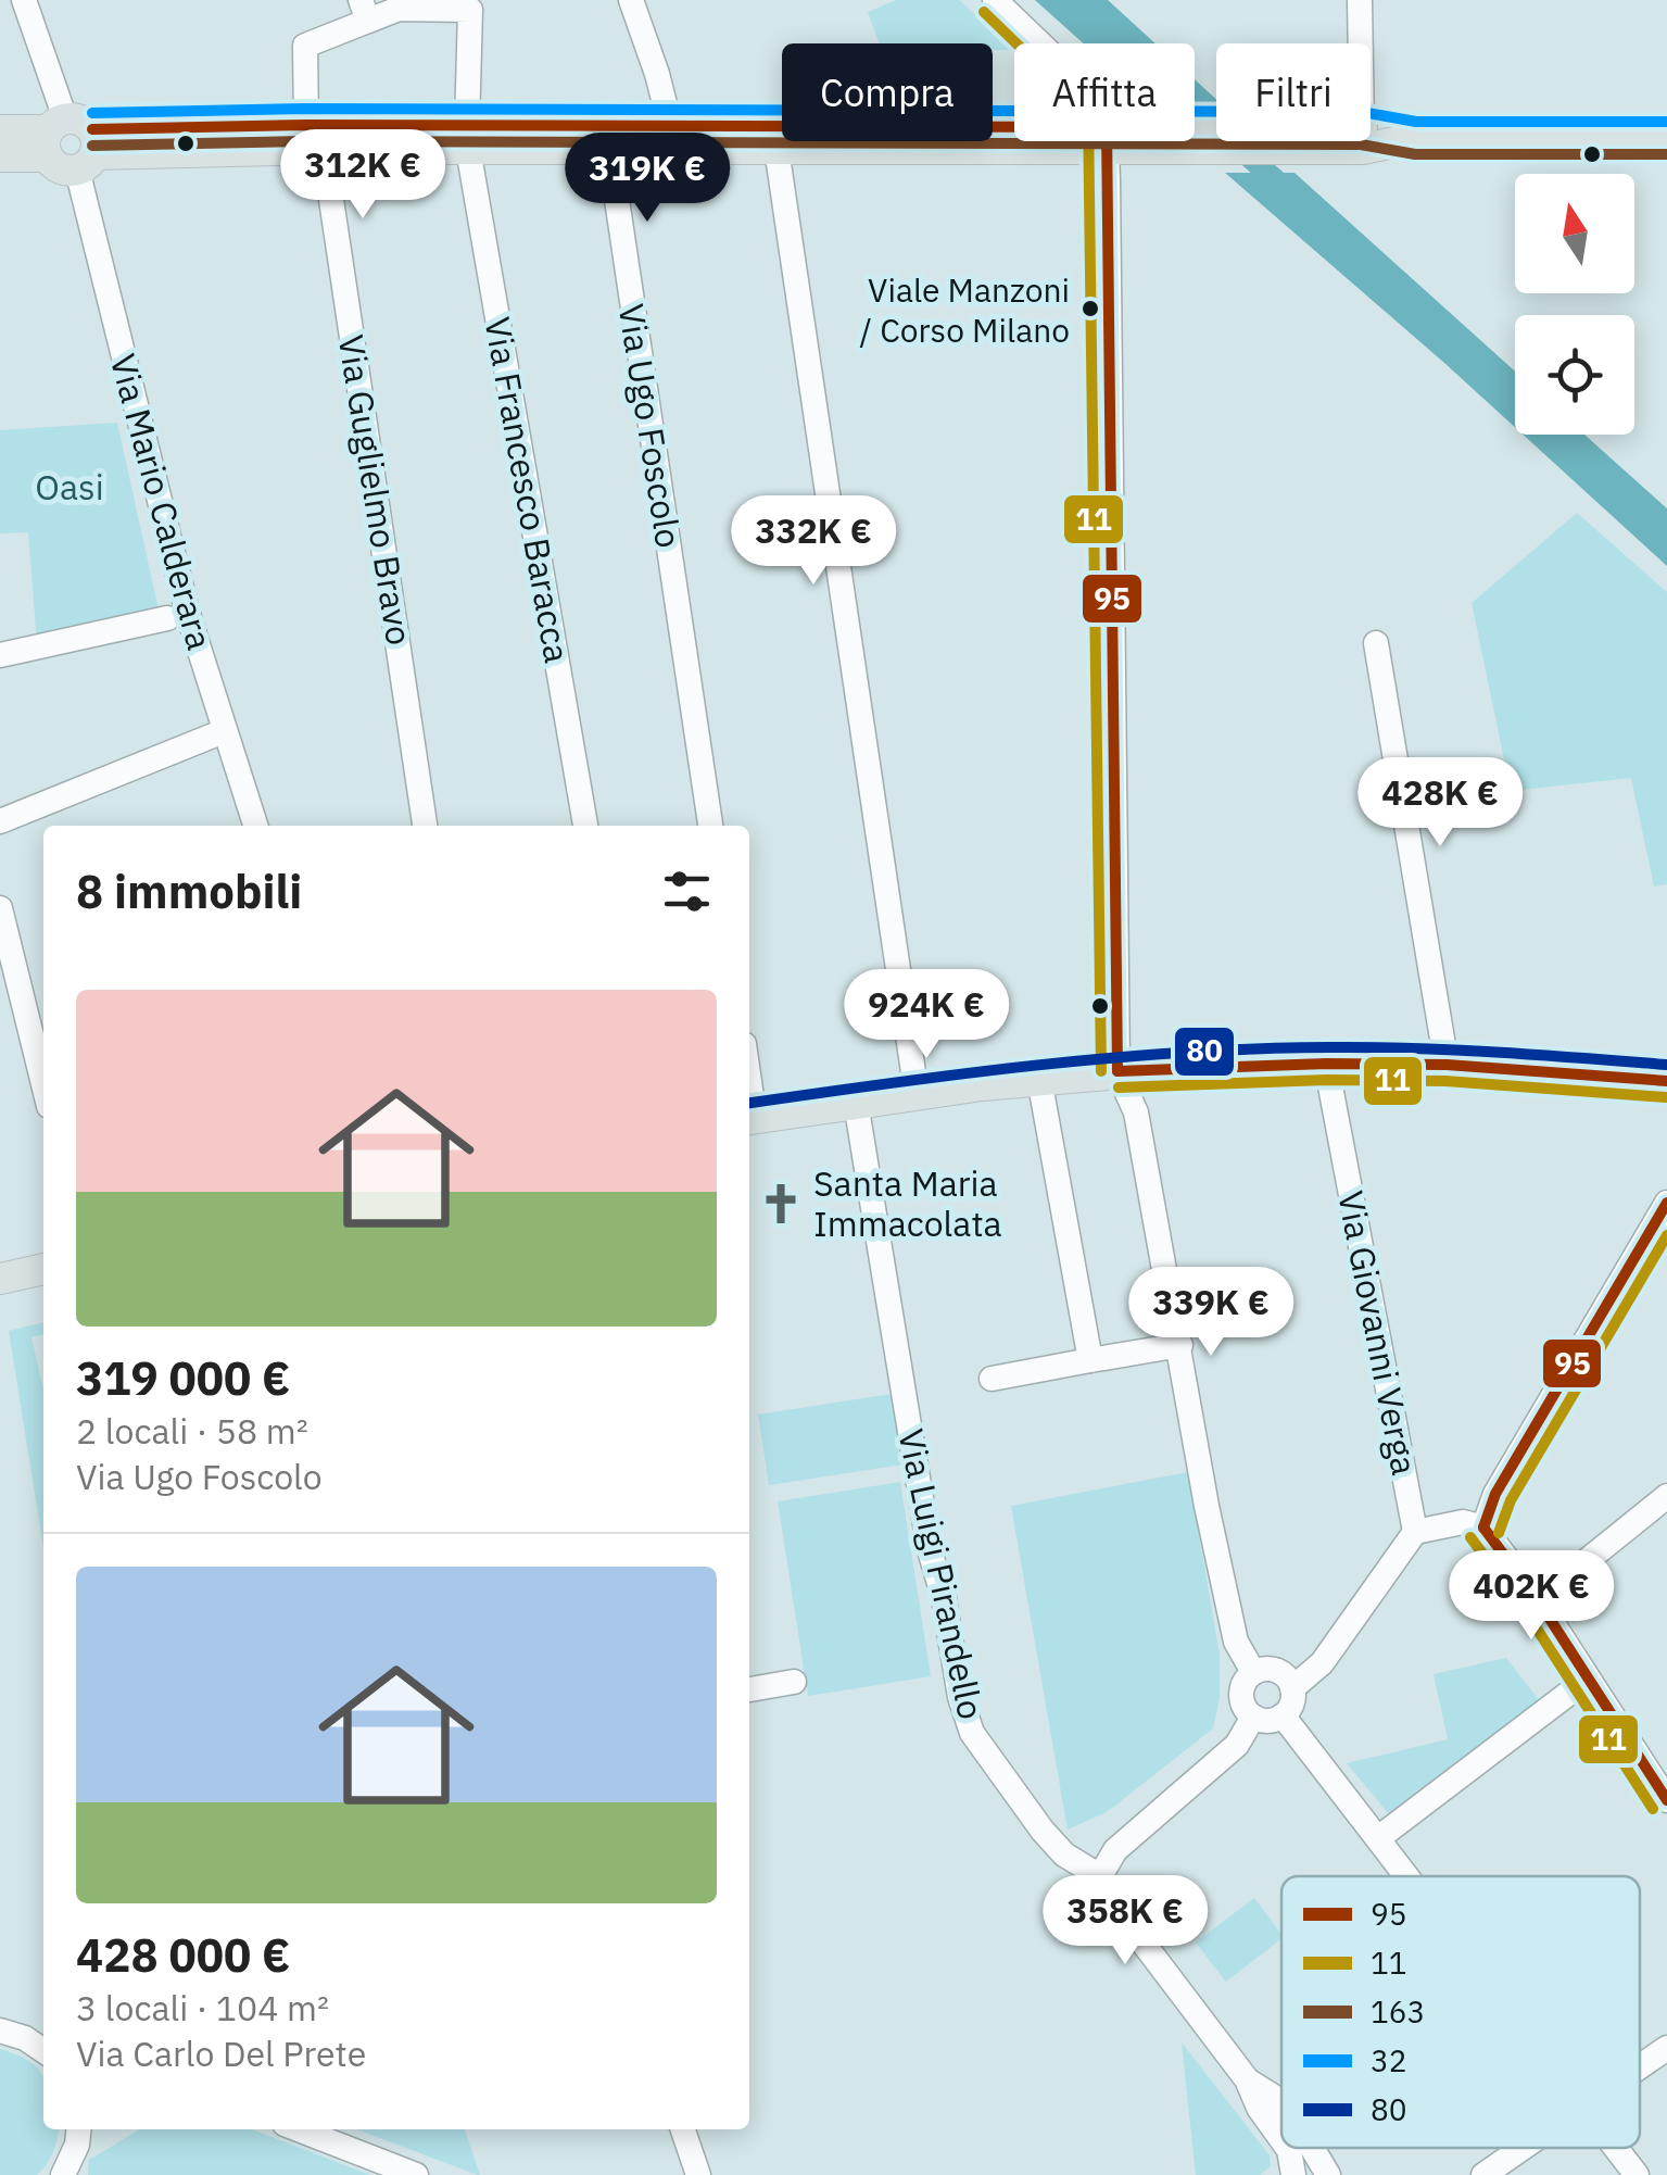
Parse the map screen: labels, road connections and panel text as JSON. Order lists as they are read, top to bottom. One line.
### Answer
{"streets":{"street":["Via Ugo Foscolo","Via Guglielmo Bravo","Via Francesco Baracca","Via Mario Calderara","Via Giovanni Verga","Via Luigi Pirandello"]},"crossings":[["Via Guglielmo Bravo","Via Francesco Baracca"]],"parks":["Oasi"],"places":{"other":["Viale Manzoni / Corso Milano"],"church":["Santa Maria Immacolata"]},"lines":["transit line 11","transit line 32","transit line 95","transit line 163","transit line 80"],"legend":["95","11","163","32","80"],"north":"top","page":{"chip":["Compra","Affitta","Filtri"],"price":["312K €","319K €","332K €","428K €","924K €","339K €","402K €","358K €"],"heading":"8 immobili","list":[{"name":"319 000 €","note":"2 locali · 58 m² · Via Ugo Foscolo"},{"name":"428 000 €","note":"3 locali · 104 m² · Via Carlo Del Prete"}]}}
